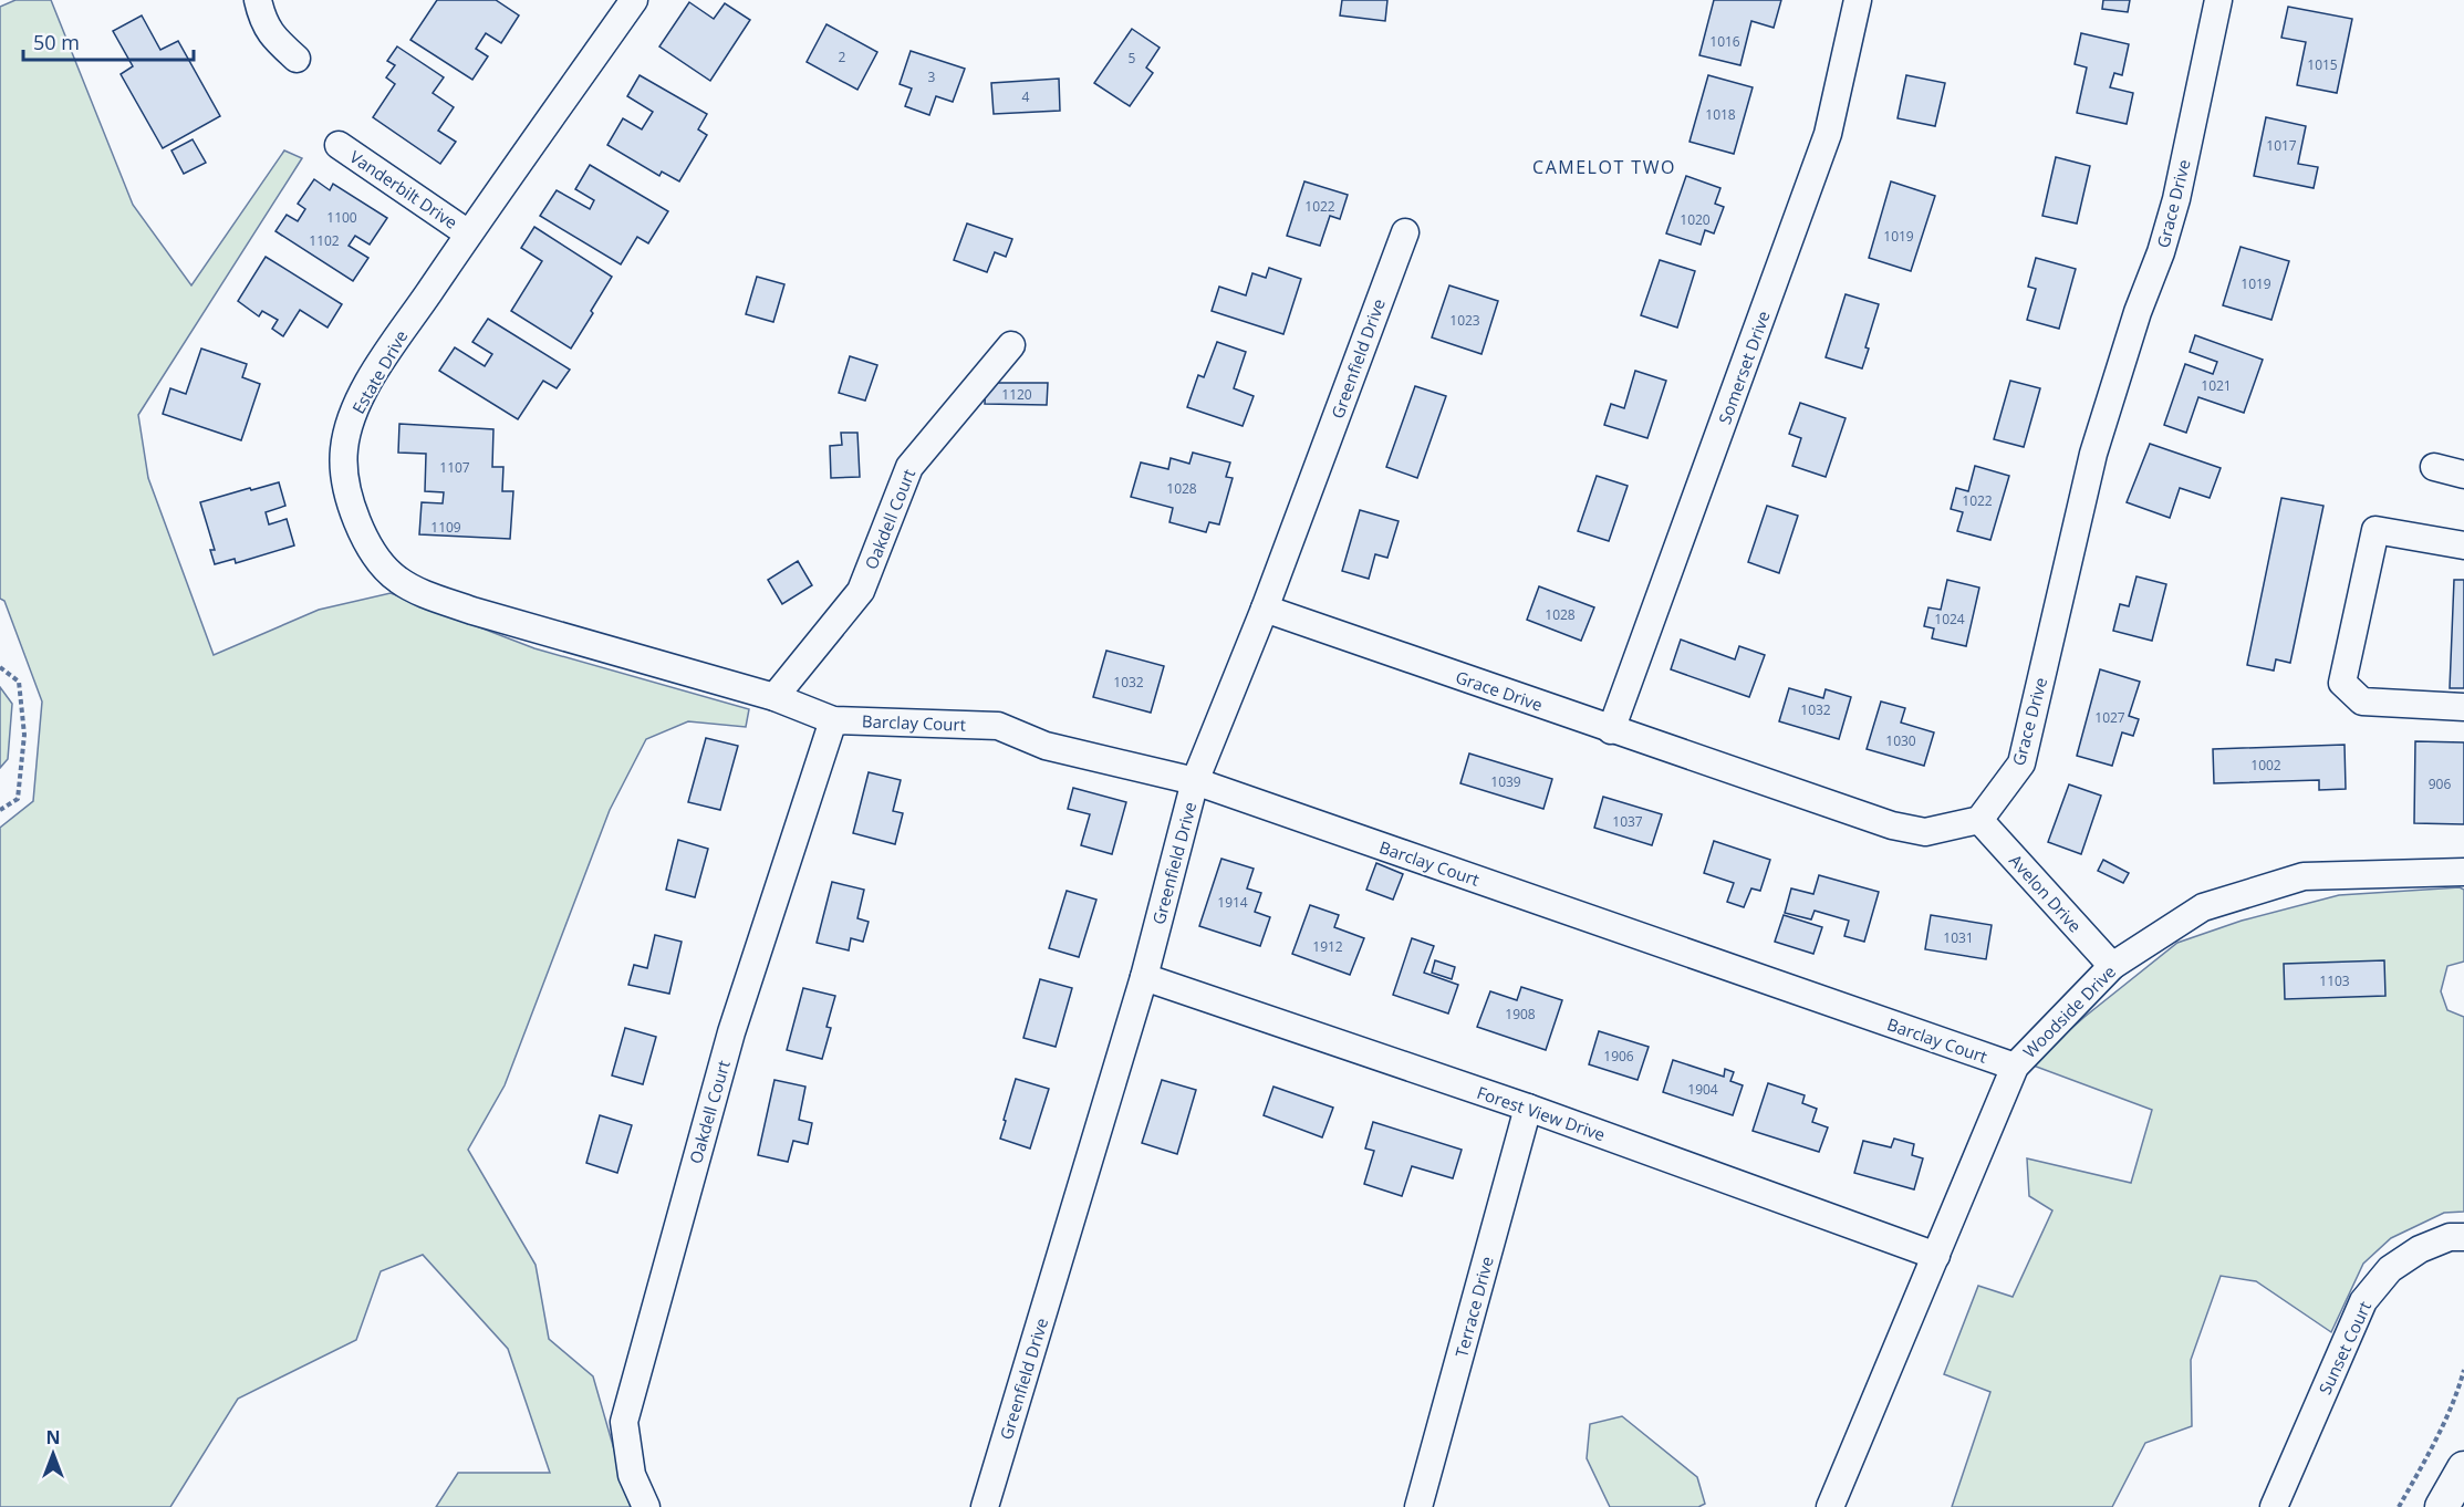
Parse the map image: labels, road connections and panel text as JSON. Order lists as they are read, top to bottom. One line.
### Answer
{"streets":{"street":["Vanderbilt Drive","Grace Drive","Greenfield Drive","Somerset Drive","Estate Drive","Oakdell Court","Barclay Court","Avelon Drive","Woodside Drive","Forest View Drive","Terrace Drive","Sunset Court"]},"crossings":[["Vanderbilt Drive","Estate Drive"],["Grace Drive","Greenfield Drive"],["Grace Drive","Somerset Drive"],["Grace Drive","Avelon Drive"],["Greenfield Drive","Barclay Court"],["Greenfield Drive","Forest View Drive"],["Estate Drive","Oakdell Court"],["Estate Drive","Barclay Court"],["Oakdell Court","Barclay Court"],["Barclay Court","Woodside Drive"],["Avelon Drive","Woodside Drive"],["Woodside Drive","Forest View Drive"],["Forest View Drive","Terrace Drive"]],"districts":["CAMELOT TWO"],"house_numbers":["1016","2","5","1015","3","4","1018","1017","1022","1100","1020","1019","1102","1019","1023","1021","1120","1107","1028","1022","1109","1028","1024","1032","1032","1027","1030","1002","1039","906","1037","1914","1031","1912","1103","1908","1906","1904"],"scale_bar":"50 m","north":"top"}
